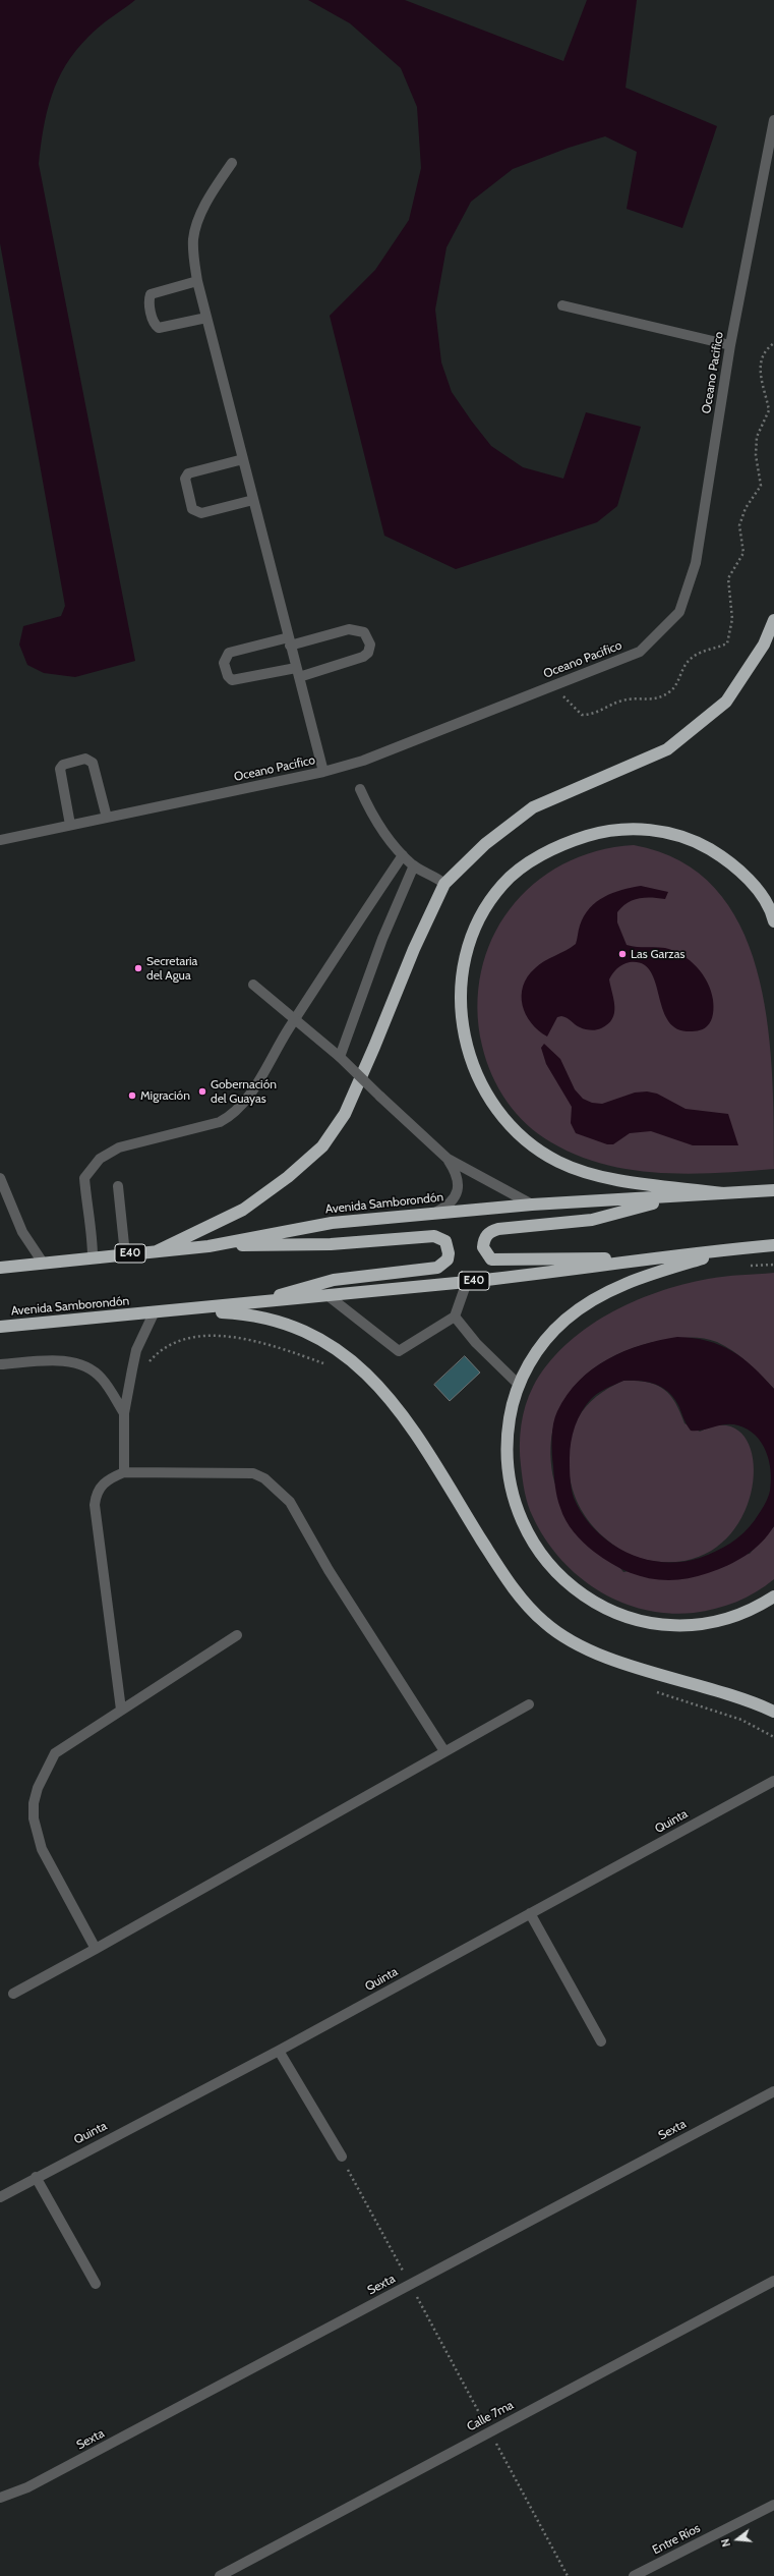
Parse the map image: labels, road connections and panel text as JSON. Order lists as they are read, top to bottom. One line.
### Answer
{"streets":{"highway":["Avenida Samborondón","E40"],"street":["Oceano Pacifico","Quinta","Sexta","Calle 7ma","Entre Ríos"]},"places":["Las Garzas","Secretaria del Agua","Gobernación del Guayas","Migración"],"north":"left"}
